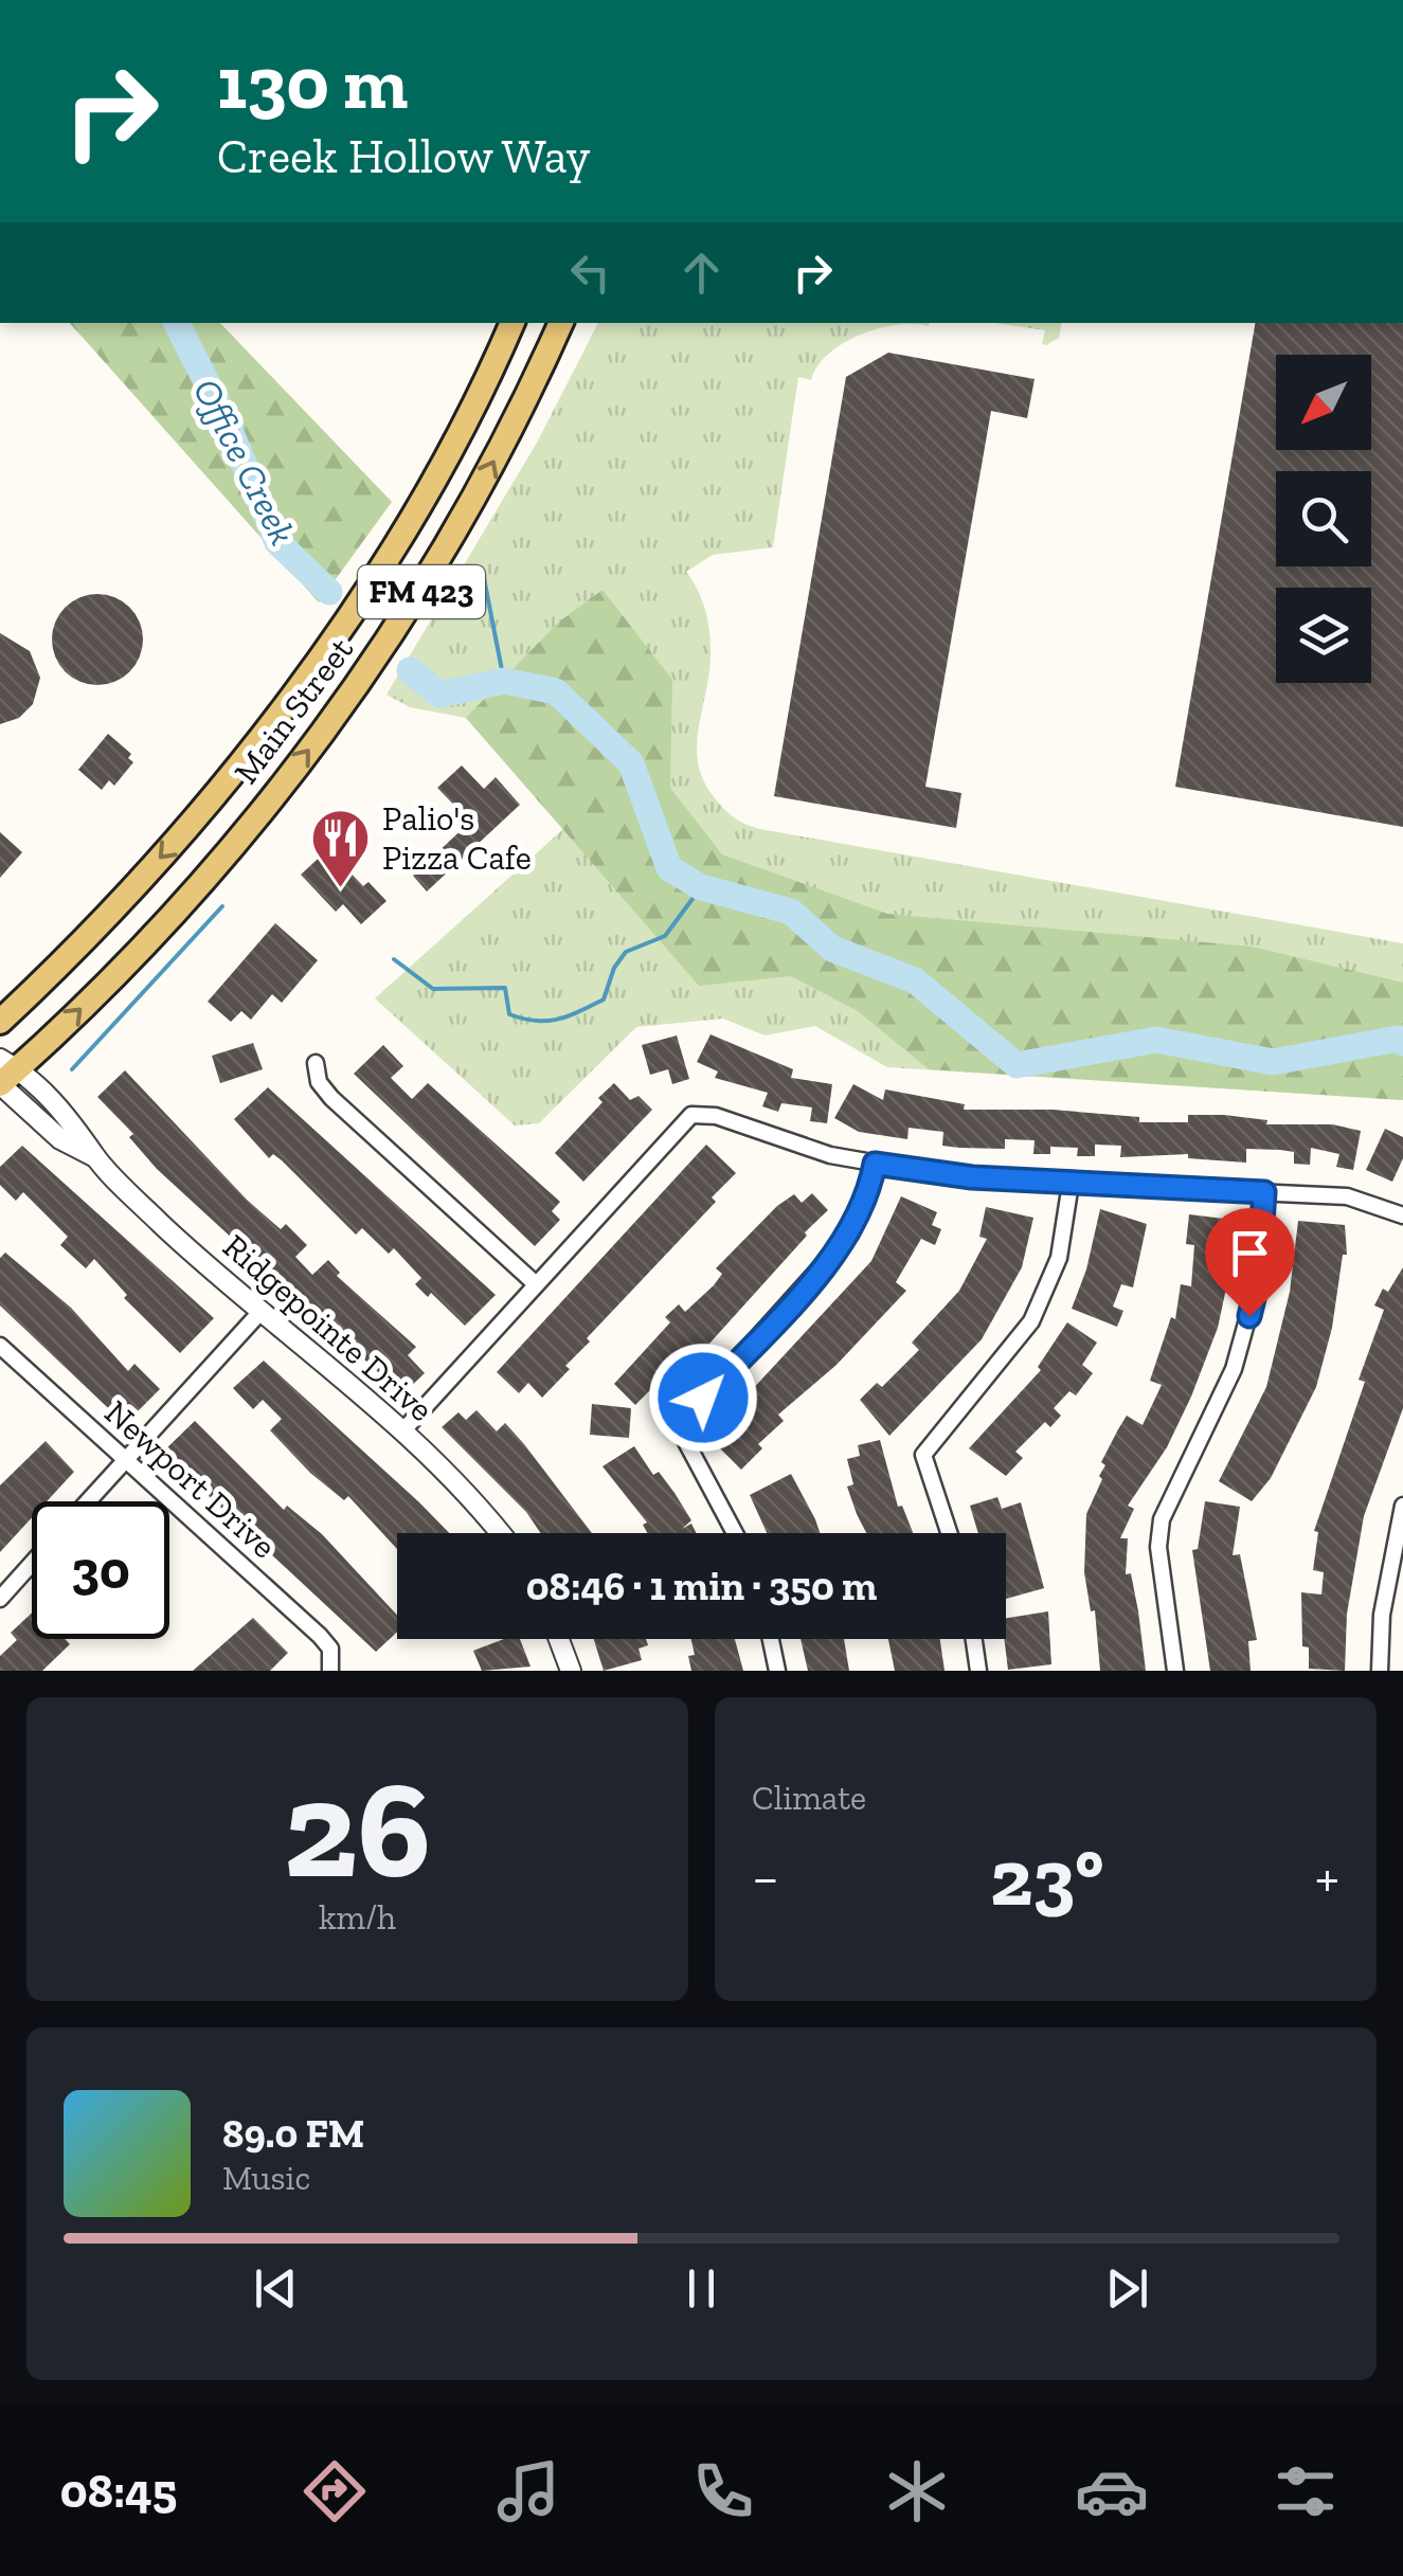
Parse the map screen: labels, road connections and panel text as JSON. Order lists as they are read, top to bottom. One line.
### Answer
{"streets":{"main road":["FM 423","Main Street"],"street":["Ridgepointe Drive","Newport Drive"]},"crossings":[["Main Street","Ridgepointe Drive"]],"water":["Office Creek"],"places":{"restaurant":["Palio's Pizza Cafe"]},"north":"bottom left","page":{"turn":["130 m","Creek Hollow Way"],"limit":"30","trip":"08:46 · 1 min · 350 m","tile":[["26","km/h"],"Climate"],"heat":["−","23°","+"],"song":["89.0 FM","Music"],"tabs":"08:45"}}
